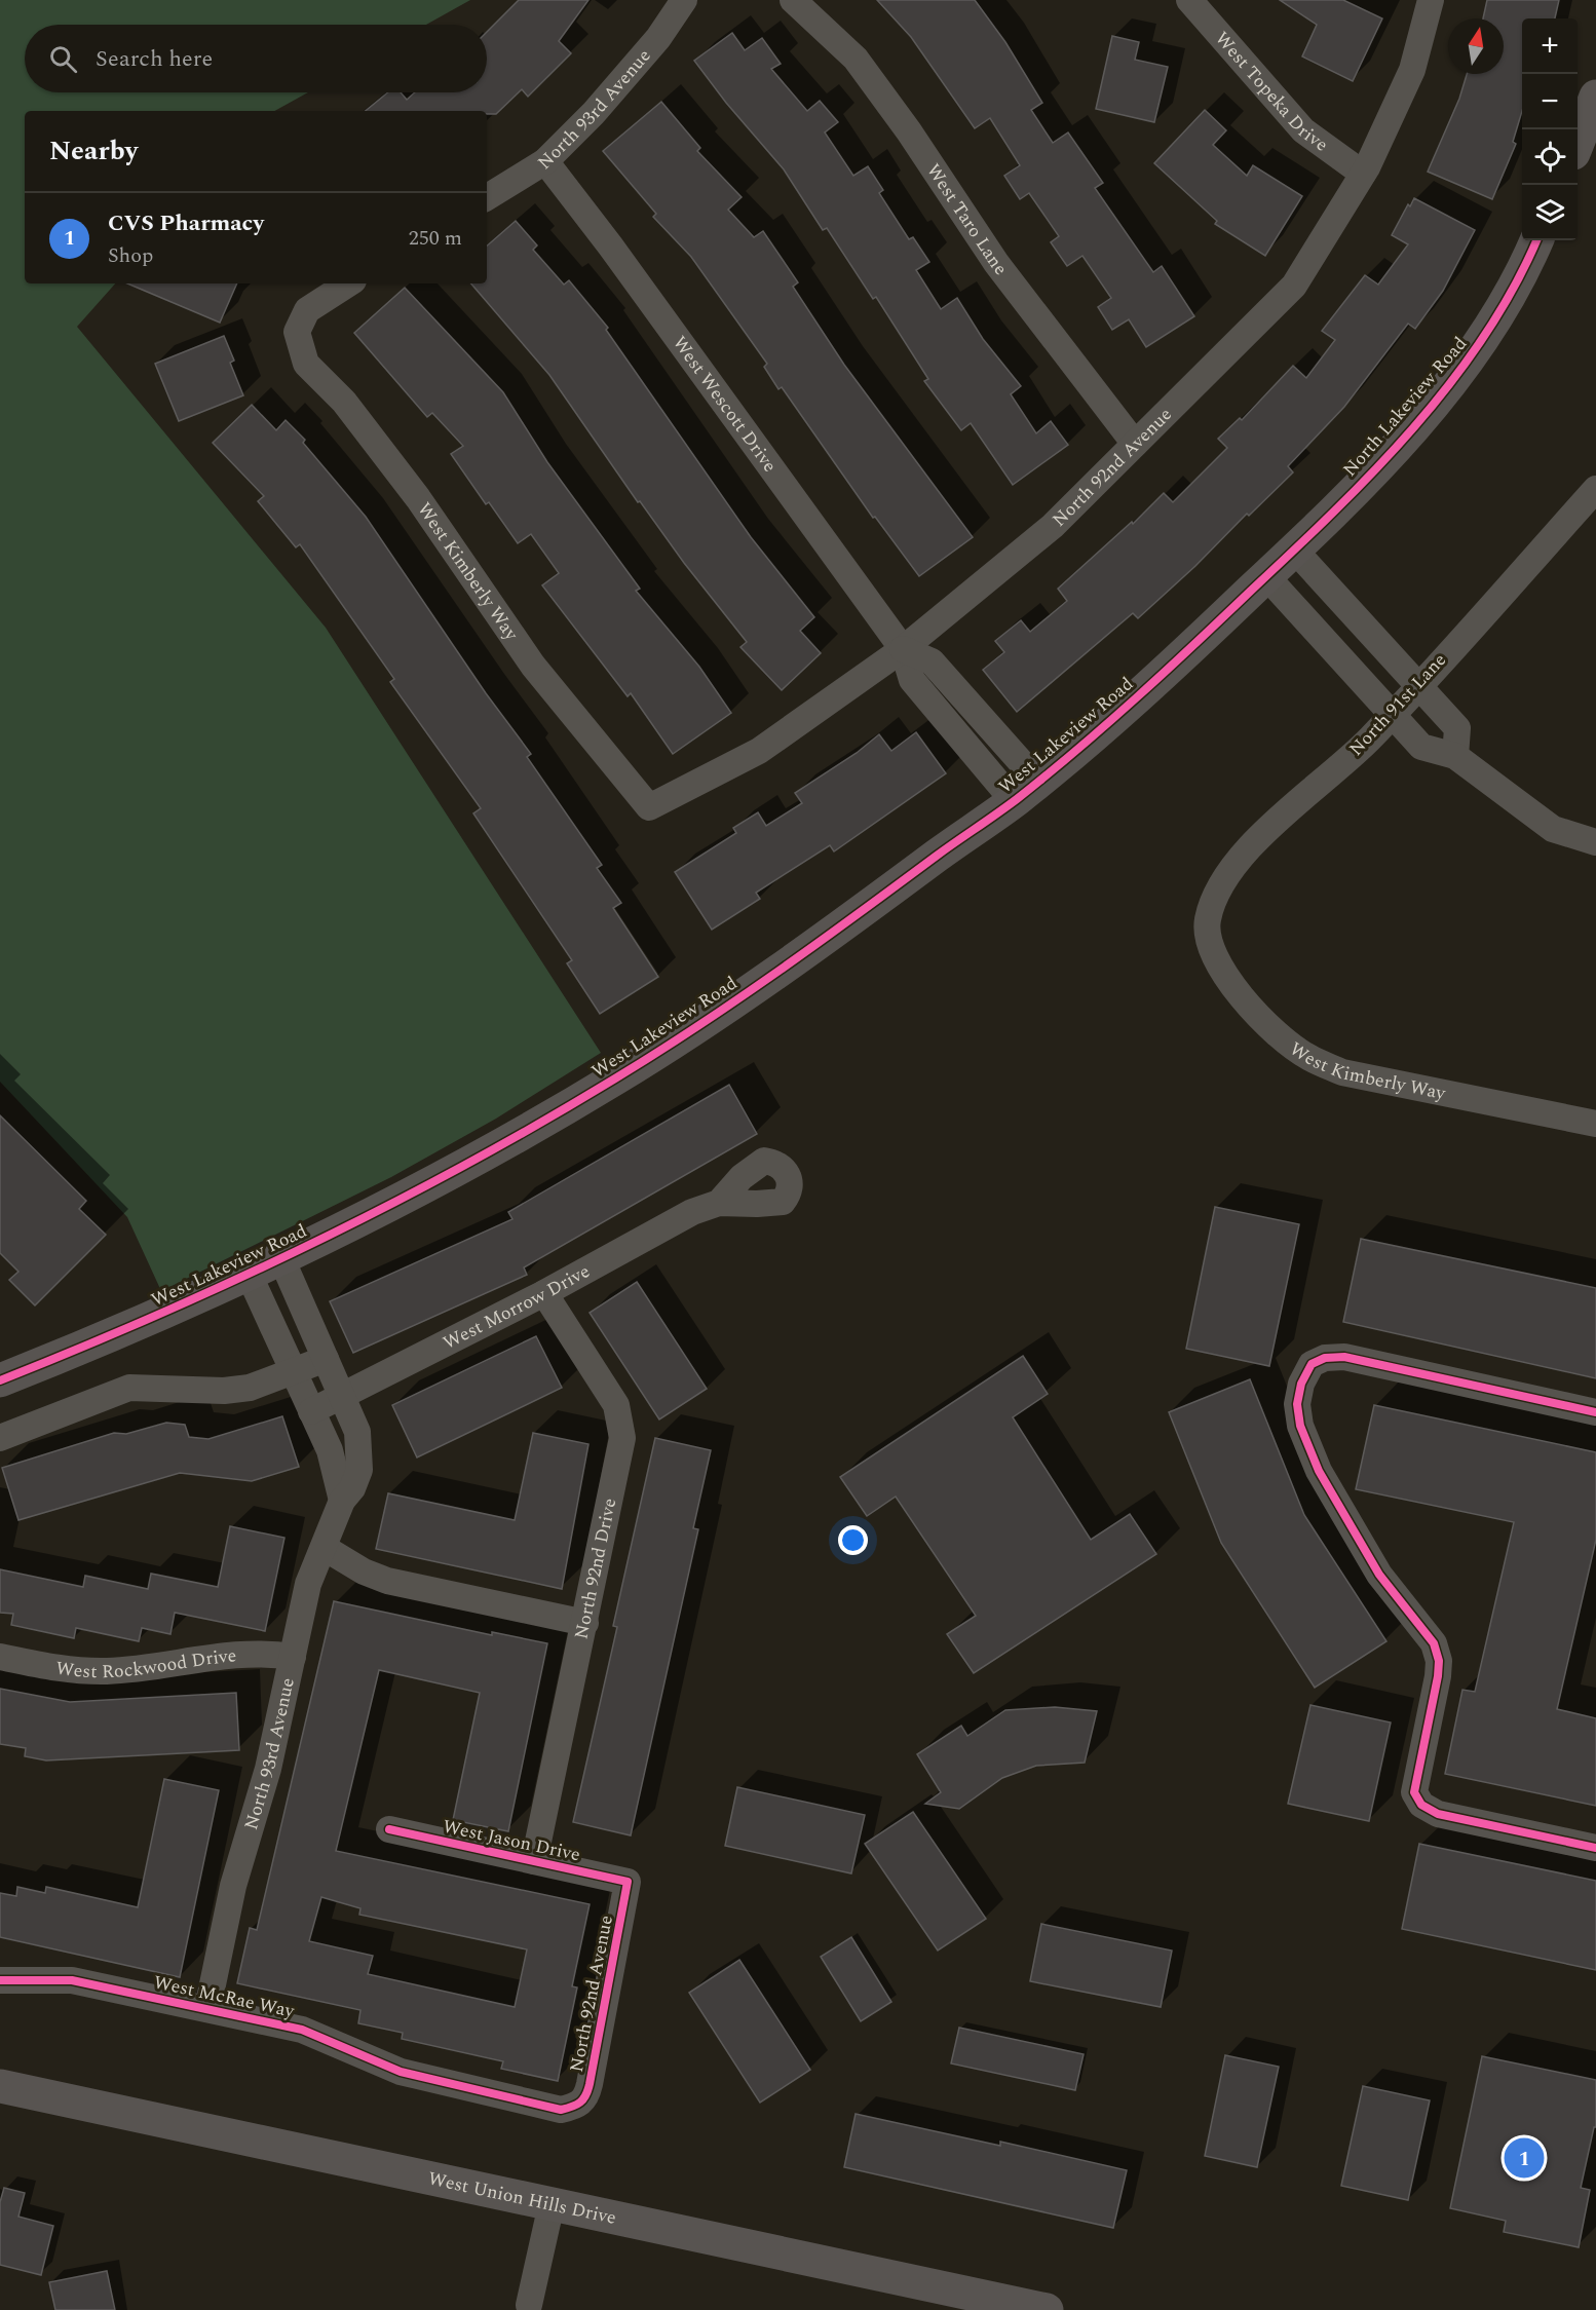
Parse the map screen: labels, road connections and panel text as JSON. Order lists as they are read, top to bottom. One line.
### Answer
{"streets":{"street":["West Topeka Drive","North 93rd Avenue","West Taro Lane","West Wescott Drive","North Lakeview Road","North 92nd Avenue","West Kimberly Way","North 91st Lane","West Lakeview Road","West Morrow Drive","North 92nd Drive","West Rockwood Drive","West Jason Drive","West McRae Way","West Union Hills Drive"]},"crossings":[["West Topeka Drive","North 92nd Avenue"],["North 93rd Avenue","West Wescott Drive"],["North 93rd Avenue","West Lakeview Road"],["North 93rd Avenue","West Morrow Drive"],["North 93rd Avenue","West Rockwood Drive"],["North 93rd Avenue","West McRae Way"],["West Taro Lane","North 92nd Avenue"],["West Wescott Drive","North 92nd Avenue"],["North Lakeview Road","West Lakeview Road"],["North 92nd Avenue","West Kimberly Way"],["North 92nd Avenue","West Jason Drive"],["North 92nd Avenue","West McRae Way"],["West Kimberly Way","North 91st Lane"],["West Morrow Drive","North 92nd Drive"],["North 92nd Drive","West Jason Drive"]],"north":"top","page":{"map_buttons":["+","−"],"search":"Search here","heading":"Nearby","list":[{"mark":"1","name":"CVS Pharmacy","note":"Shop","value":"250 m"}],"pins":"1"}}
